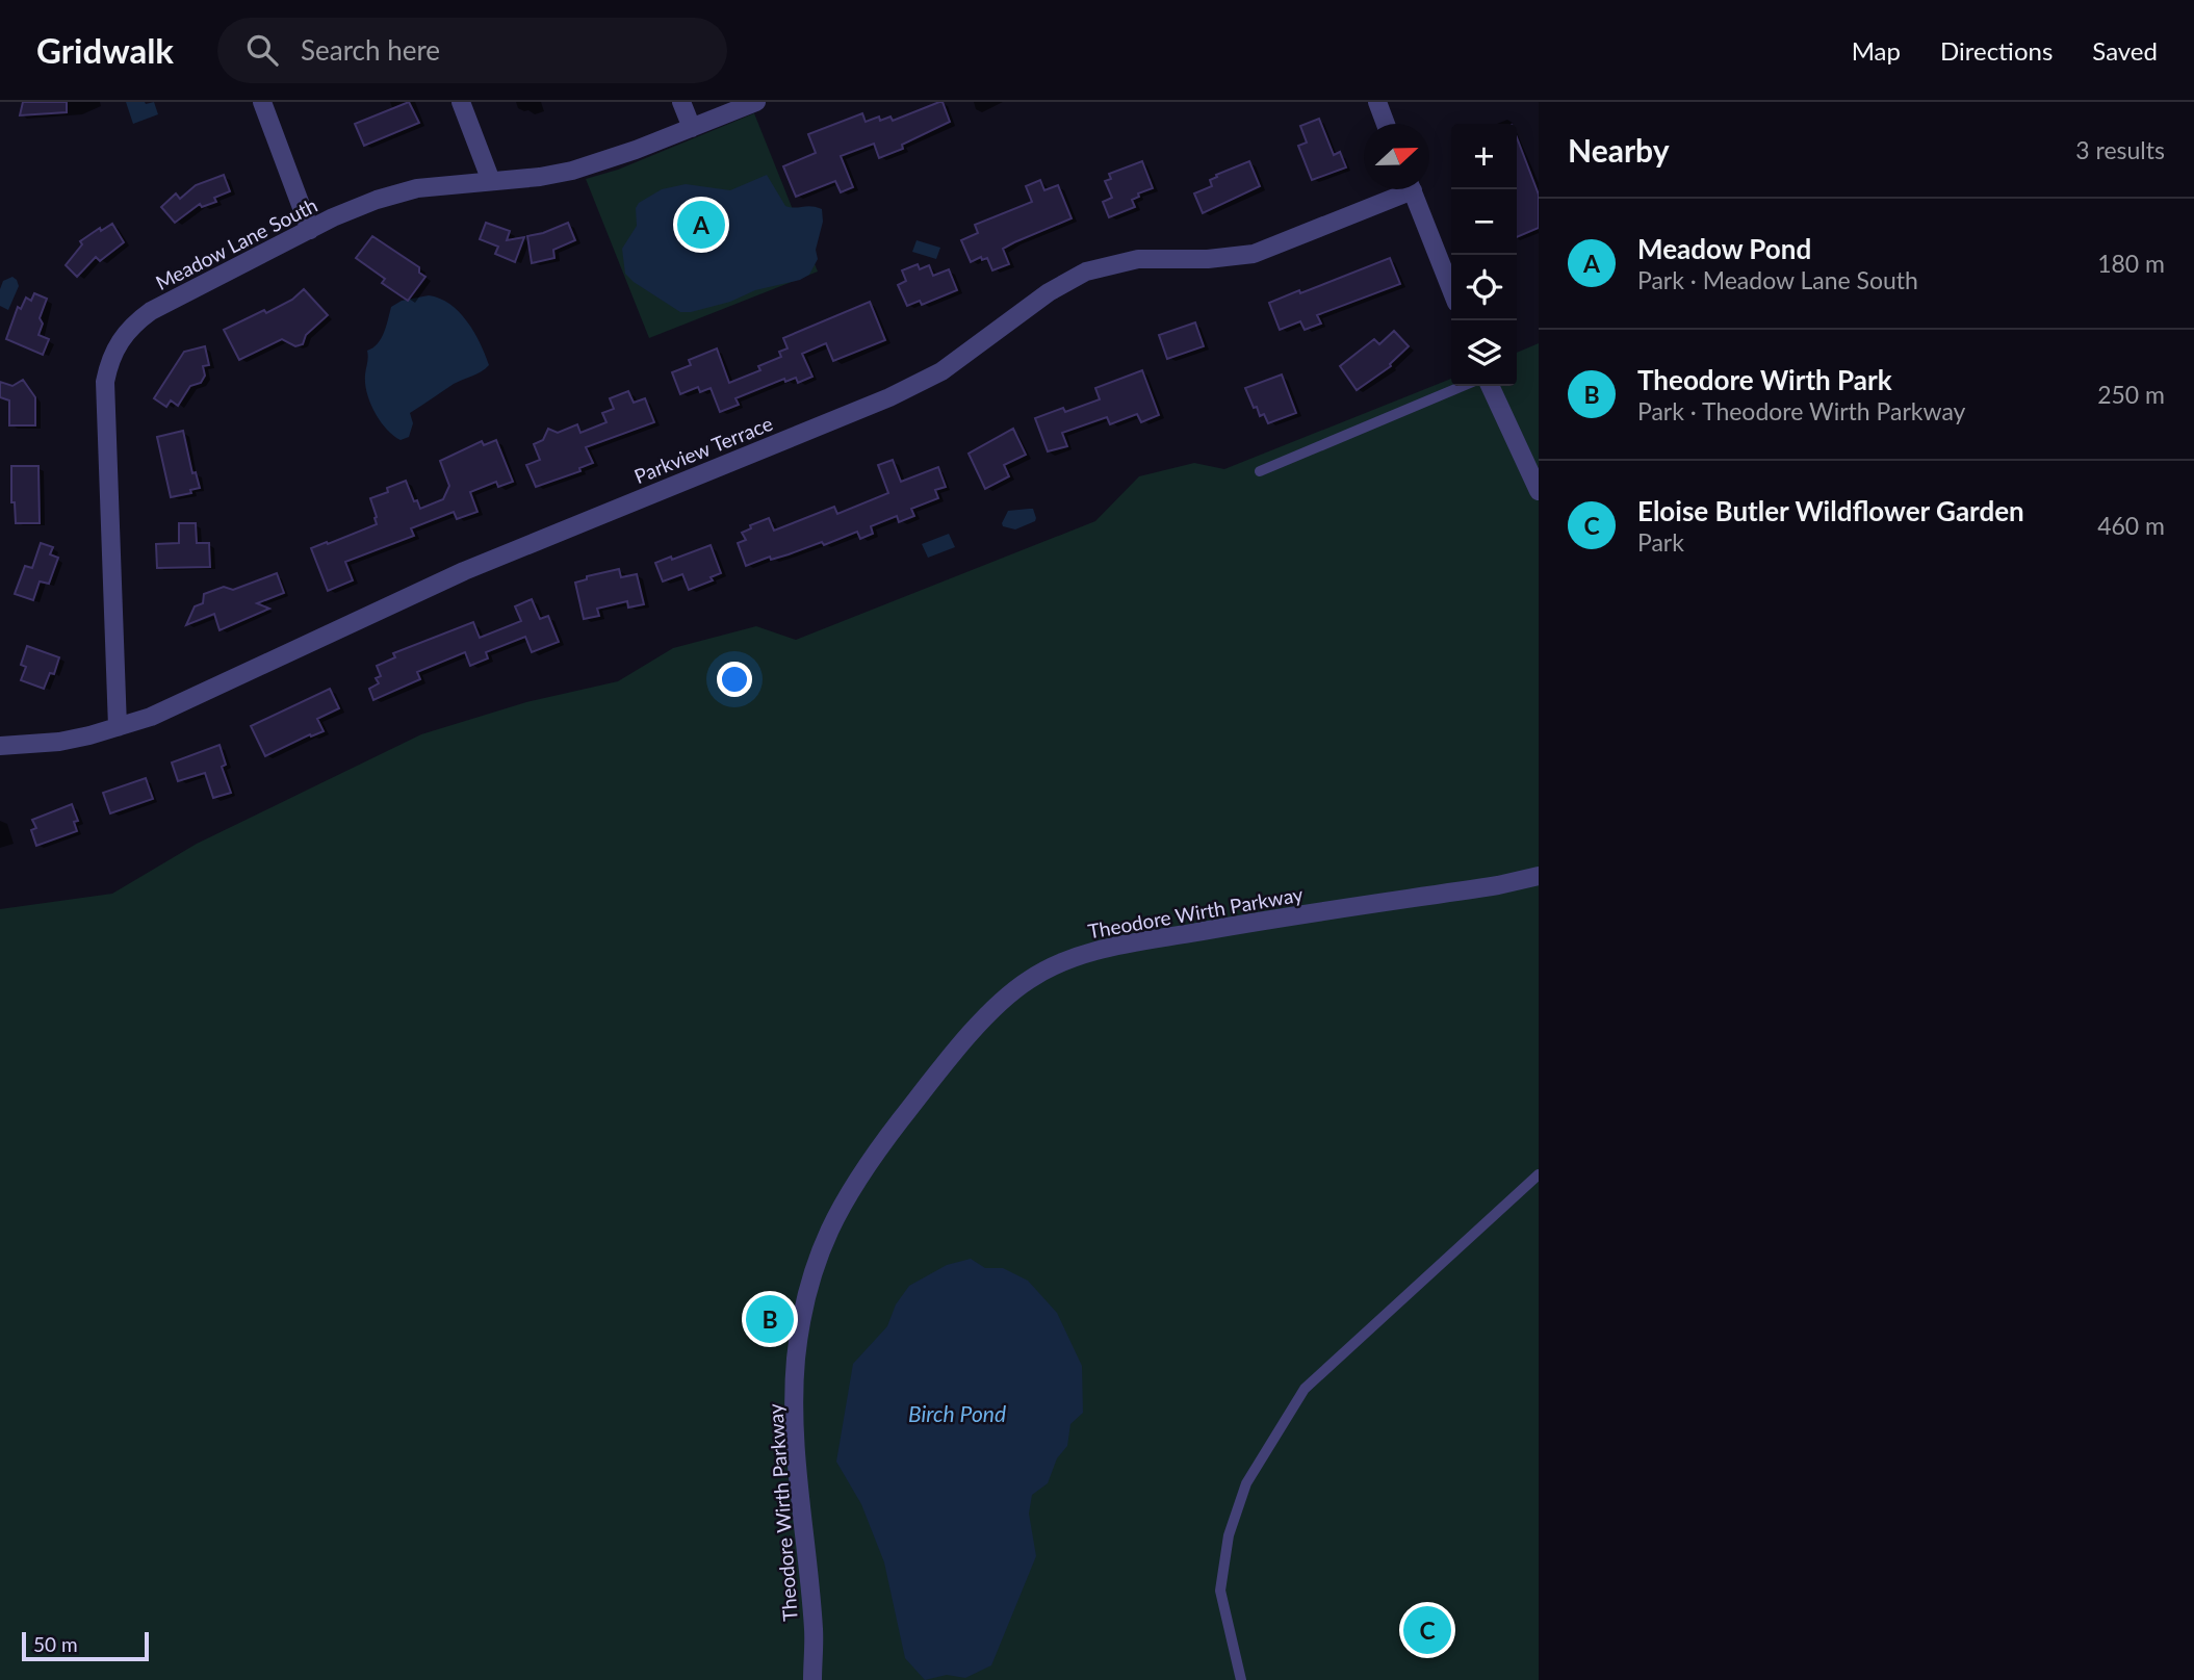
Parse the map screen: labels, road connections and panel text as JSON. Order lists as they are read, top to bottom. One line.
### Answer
{"streets":{"street":["Meadow Lane South","Parkview Terrace","Theodore Wirth Parkway"]},"crossings":[["Meadow Lane South","Parkview Terrace"]],"water":["Birch Pond"],"scale_bar":"50 m","north":"right","page":{"header":"Gridwalk","search":"Search here","nav":["Map","Directions","Saved"],"heading":["Nearby","3 results"],"map_buttons":["+","−"],"pins":["A","B","C"],"list":[{"mark":"A","name":"Meadow Pond","note":"Park · Meadow Lane South","value":"180 m"},{"mark":"B","name":"Theodore Wirth Park","note":"Park · Theodore Wirth Parkway","value":"250 m"},{"mark":"C","name":"Eloise Butler Wildflower Garden","note":"Park","value":"460 m"}],"scale":"50 m"}}
